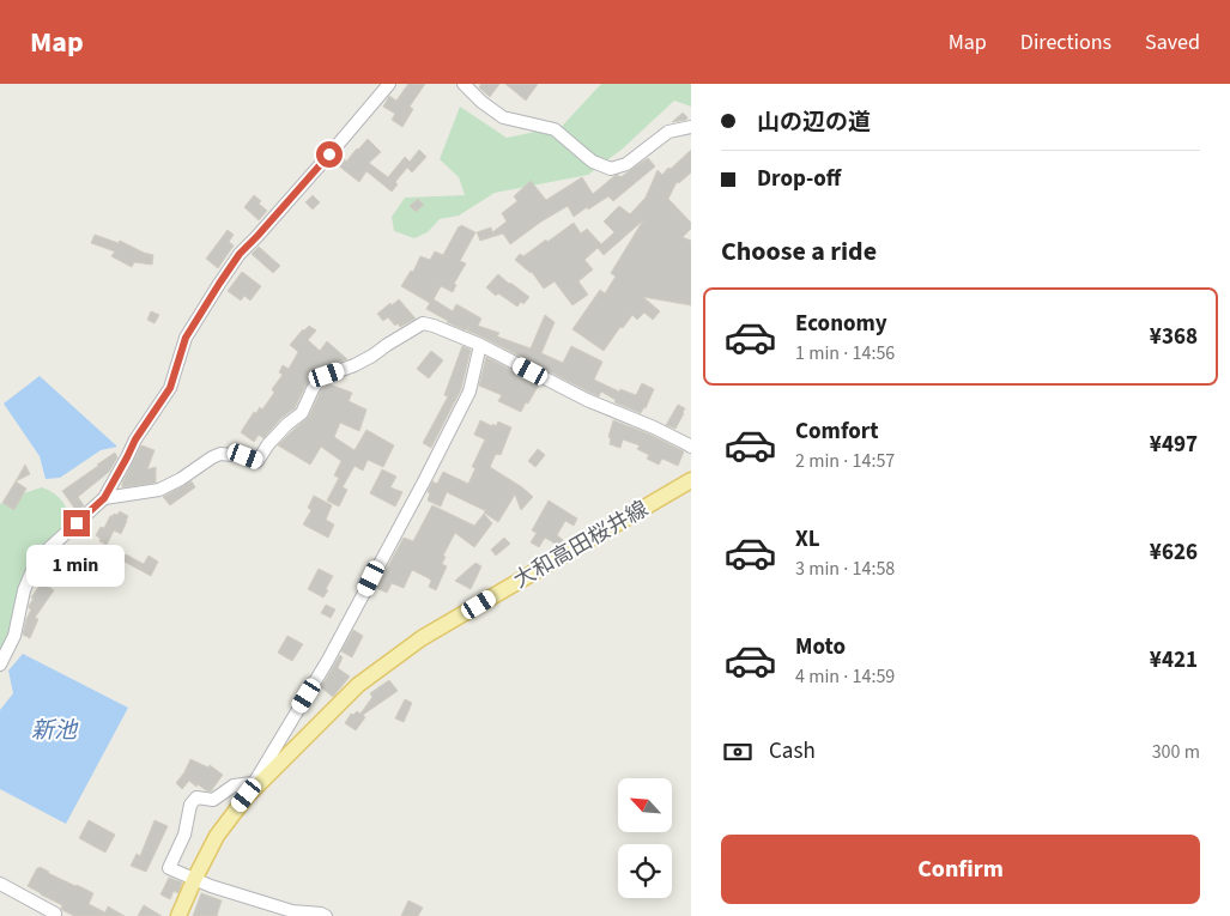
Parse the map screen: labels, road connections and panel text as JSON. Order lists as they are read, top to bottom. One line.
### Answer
{"streets":{"main road":["大和高田桜井線"]},"water":["新池"],"north":"top left","page":{"header":"Map","nav":["Map","Directions","Saved"],"banner":["山の辺の道","Drop-off"],"heading":"Choose a ride","list":[{"name":"Economy","note":"1 min · 14:56","value":"¥368"},{"name":"Comfort","note":"2 min · 14:57","value":"¥497"},{"name":"XL","note":"3 min · 14:58","value":"¥626"},{"name":"Moto","note":"4 min · 14:59","value":"¥421"}],"bubble":"1 min","pay":["Cash","300 m"],"buttons":"Confirm"}}
